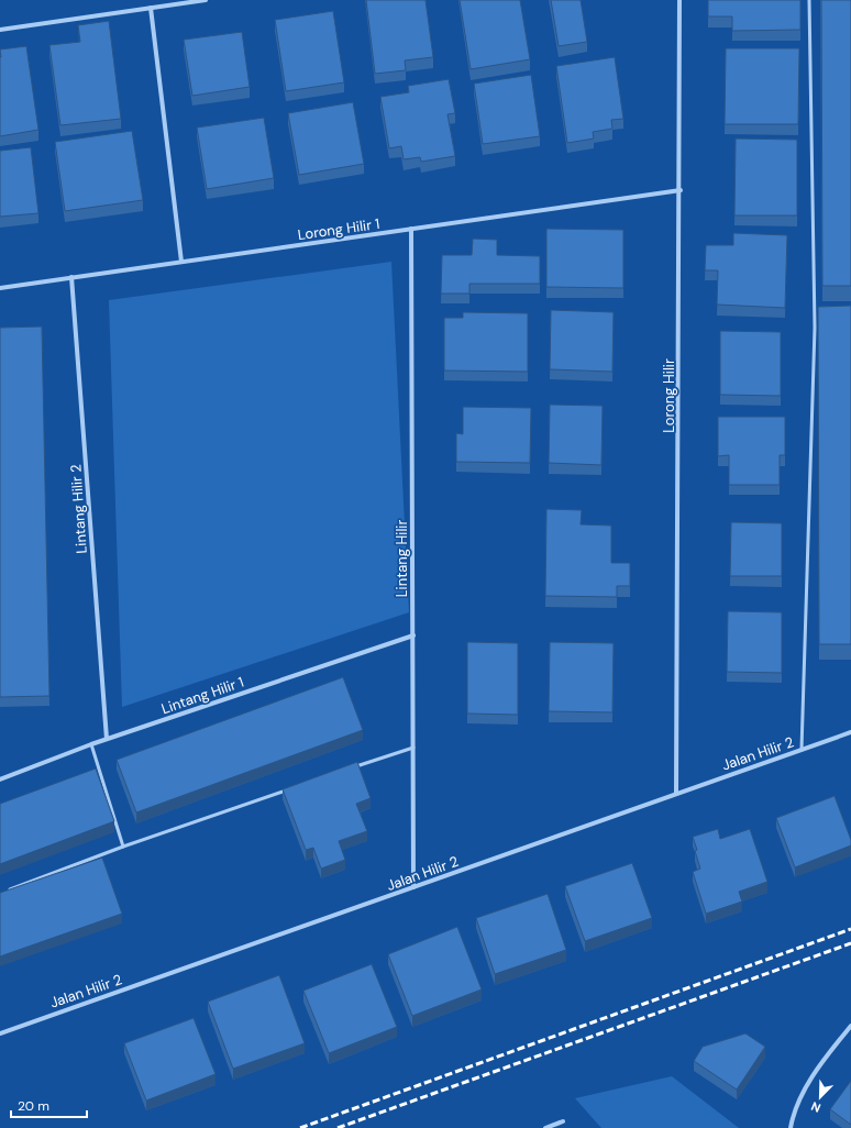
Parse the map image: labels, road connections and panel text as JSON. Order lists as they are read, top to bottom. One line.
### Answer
{"streets":{"street":["Lorong Hilir 1","Lorong Hilir","Lintang Hilir 2","Lintang Hilir","Lintang Hilir 1","Jalan Hilir 2"]},"crossings":[["Lorong Hilir 1","Lorong Hilir"],["Lorong Hilir 1","Lintang Hilir 2"],["Lorong Hilir 1","Lintang Hilir"],["Lorong Hilir","Jalan Hilir 2"],["Lintang Hilir 2","Lintang Hilir 1"],["Lintang Hilir","Lintang Hilir 1"],["Lintang Hilir","Jalan Hilir 2"]],"scale_bar":"20 m","north":"bottom left"}
